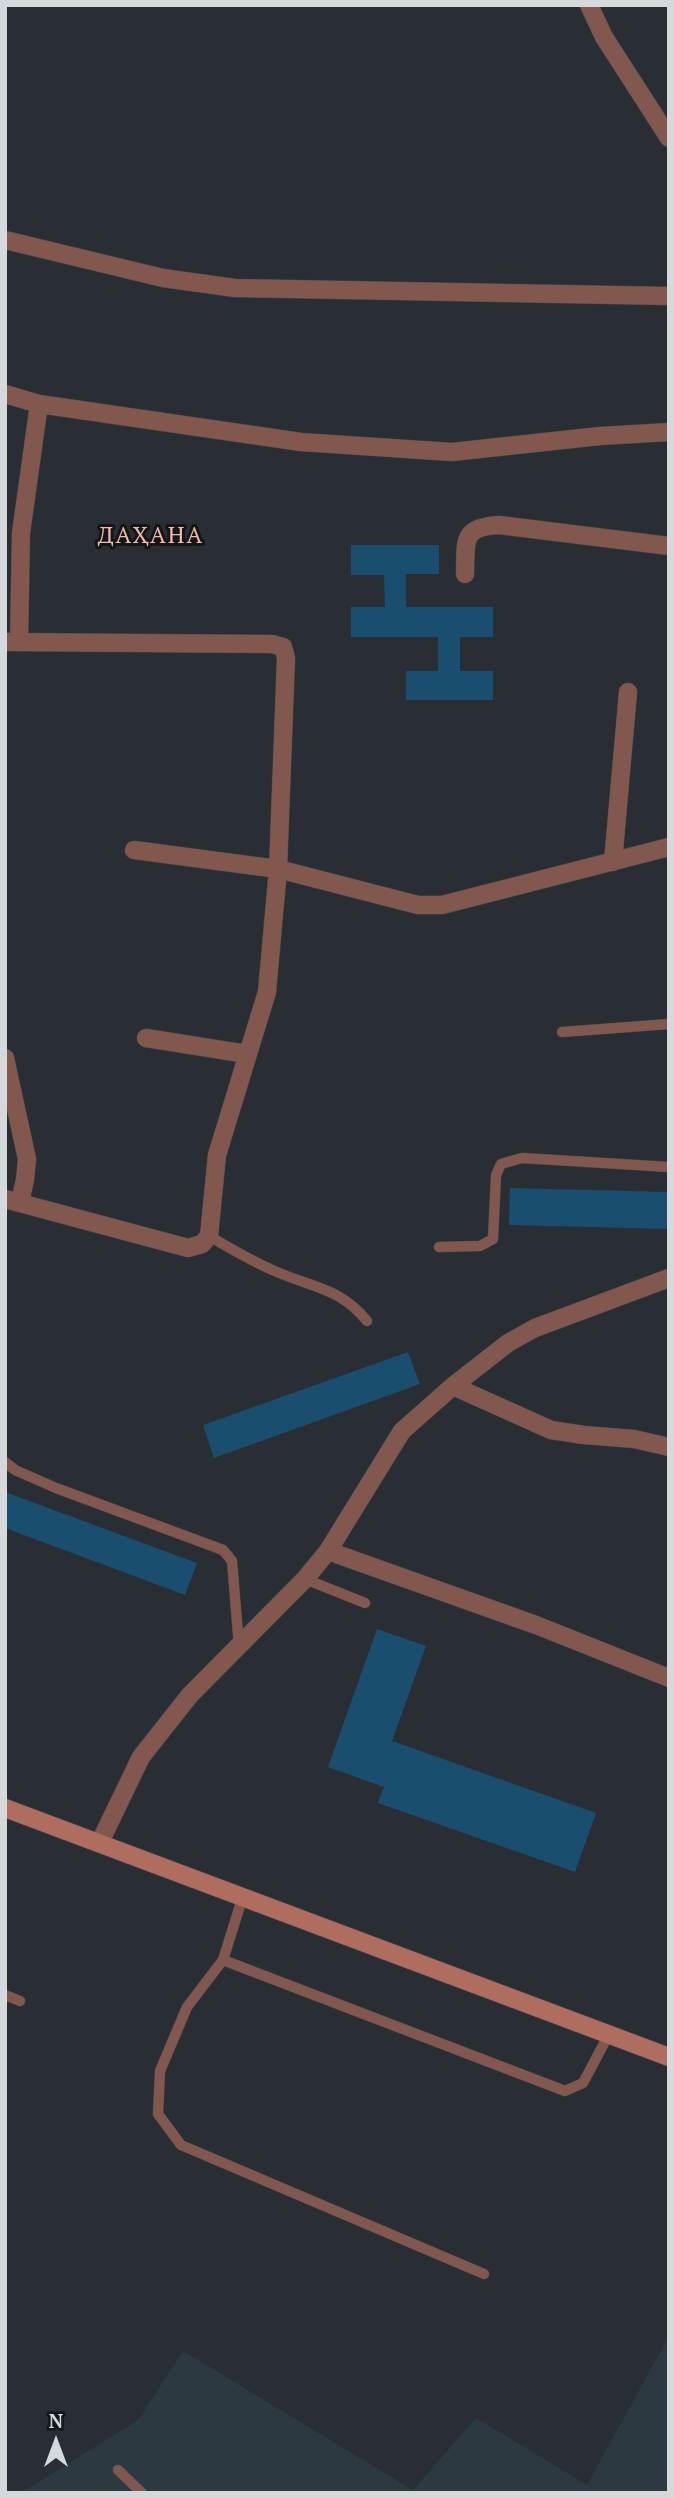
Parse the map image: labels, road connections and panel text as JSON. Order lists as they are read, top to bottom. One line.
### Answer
{"districts":["ДАҲАНА"],"north":"top"}
